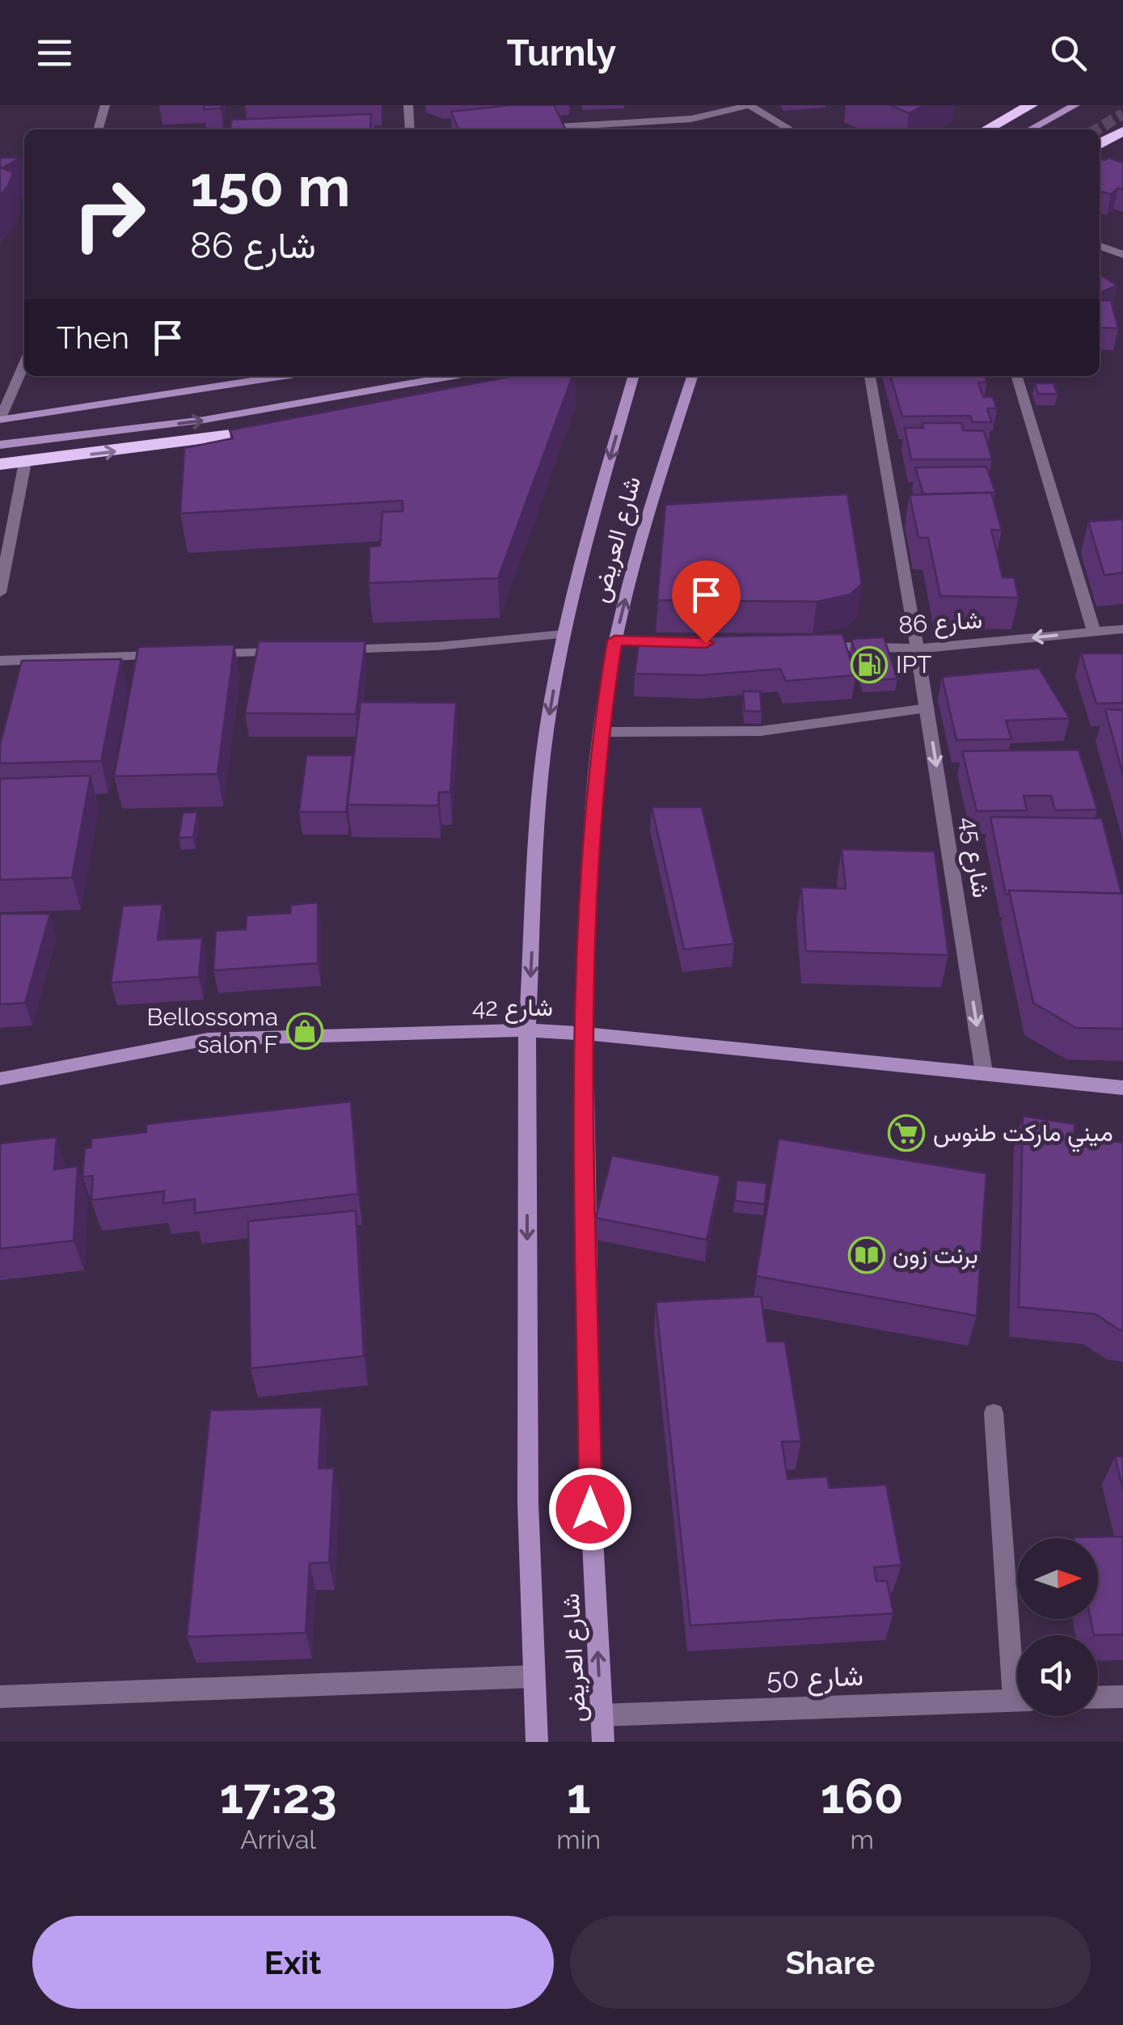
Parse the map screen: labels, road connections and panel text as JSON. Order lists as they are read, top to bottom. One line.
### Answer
{"streets":{"main road":["شارع العريض","شارع 42"],"street":["شارع 86","شارع 45","شارع 50"]},"crossings":[["شارع العريض","شارع 42"],["شارع العريض","شارع 50"],["شارع 86","شارع 45"],["شارع 45","شارع 42"]],"one_way":["شارع 86","شارع 45"],"places":{"fuel station":["IPT"],"shop":["Bellossoma salon F"],"supermarket":["ميني ماركت طنوس"],"library":["برنت زون"]},"north":"right","page":{"header":"Turnly","turn":["150 m","شارع 86"],"then":"Then","eta":["17:23","Arrival","1","min","160","m"],"buttons":["Exit","Share"]}}
